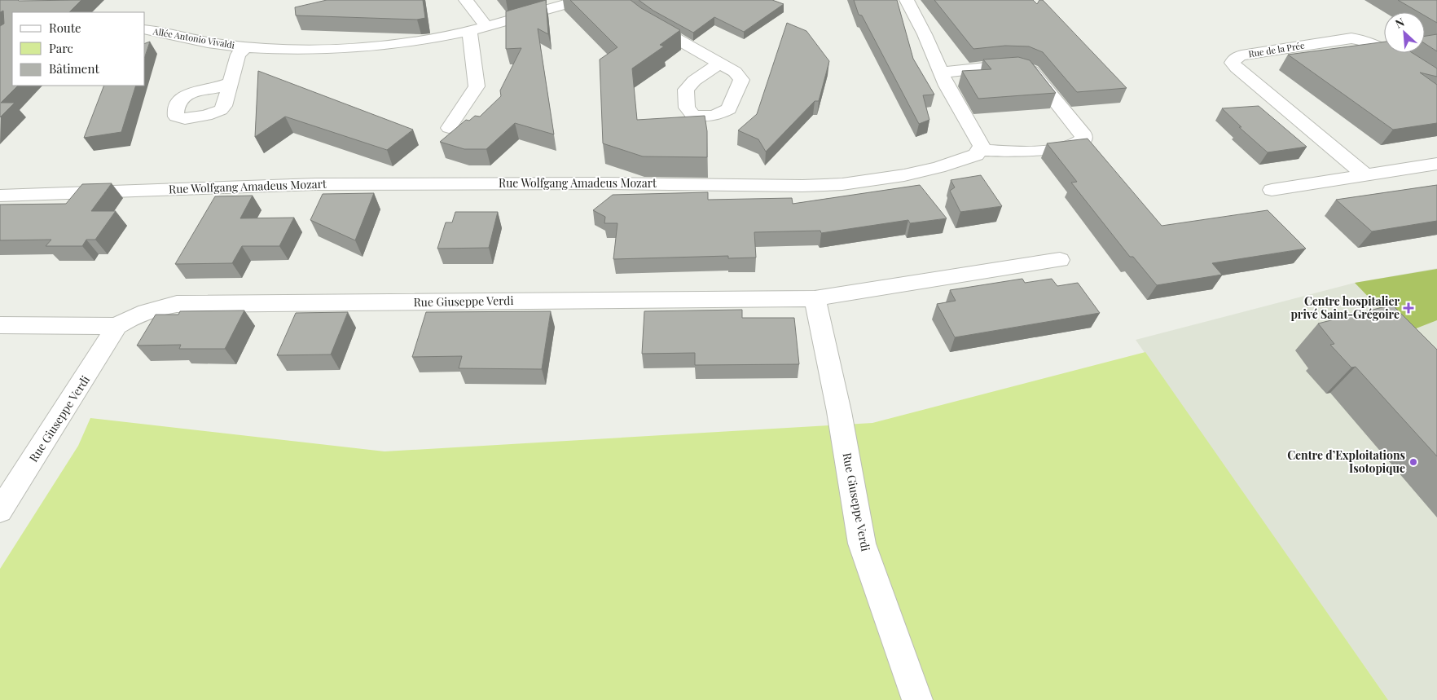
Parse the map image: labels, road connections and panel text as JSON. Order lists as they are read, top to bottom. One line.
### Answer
{"streets":{"street":["Allée Antonio Vivaldi","Rue de la Prée","Rue Wolfgang Amadeus Mozart","Rue Giuseppe Verdi"]},"places":{"health":["Centre hospitalier privé Saint-Grégoire"],"other":["Centre d’Exploitations Isotopique"]},"legend":["Route","Parc","Bâtiment"],"north":"top left"}
